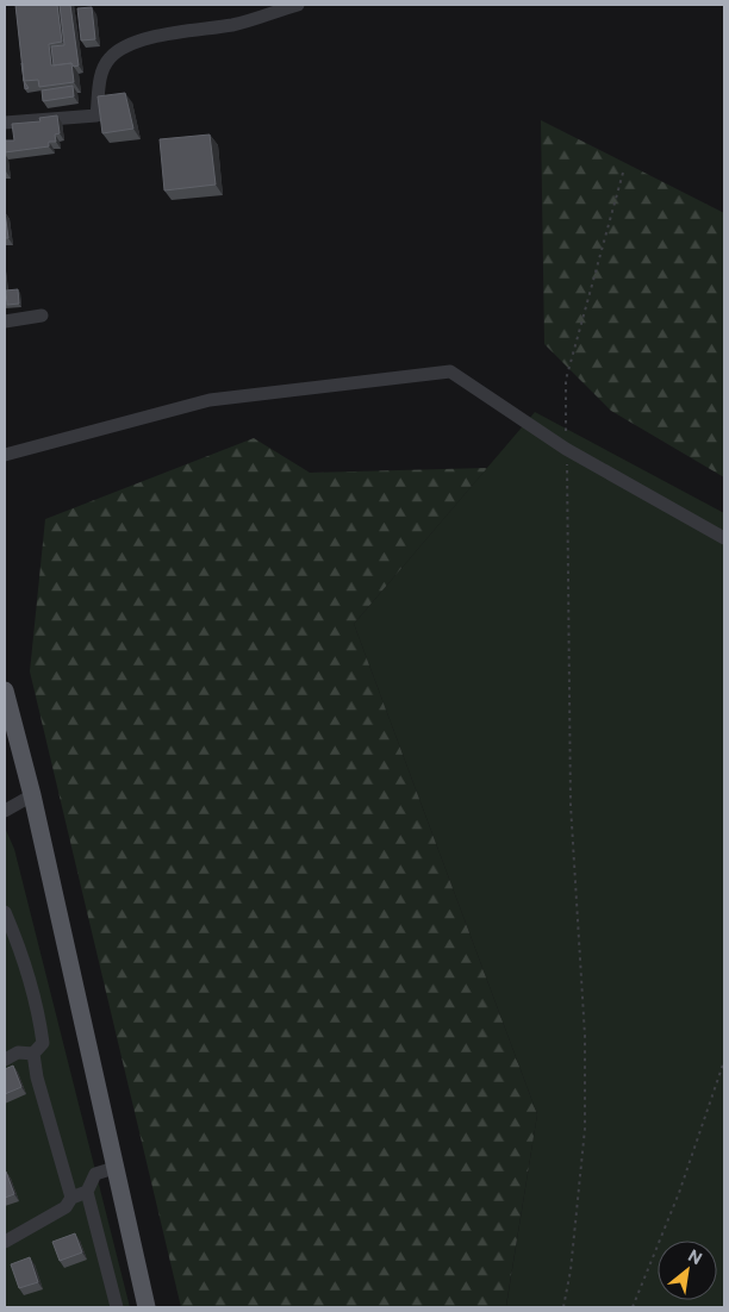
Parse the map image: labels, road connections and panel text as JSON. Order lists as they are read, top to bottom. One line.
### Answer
{"north":"top right"}
